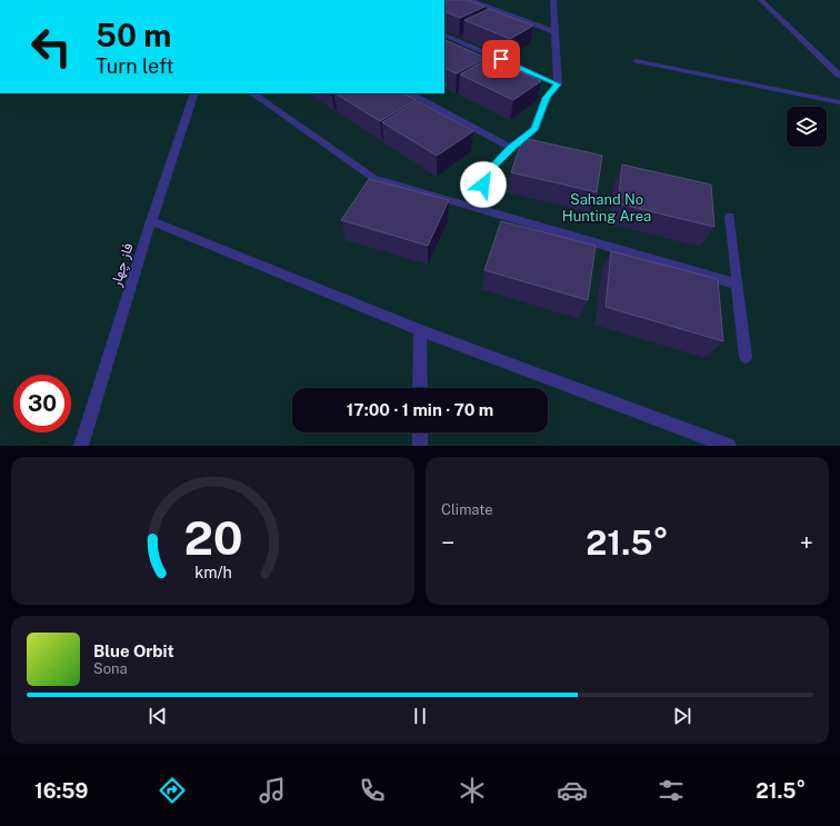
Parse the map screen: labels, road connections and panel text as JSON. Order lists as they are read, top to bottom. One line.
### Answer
{"streets":{"street":["فاز چهار"]},"parks":["Sahand No Hunting Area"],"page":{"turn":["50 m","Turn left"],"limit":"30","trip":"17:00 · 1 min · 70 m","tile":"Climate","heat":["−","21.5°","+"],"song":["Blue Orbit","Sona"],"tabs":["16:59","21.5°"],"gauge":["20","km/h"]}}
